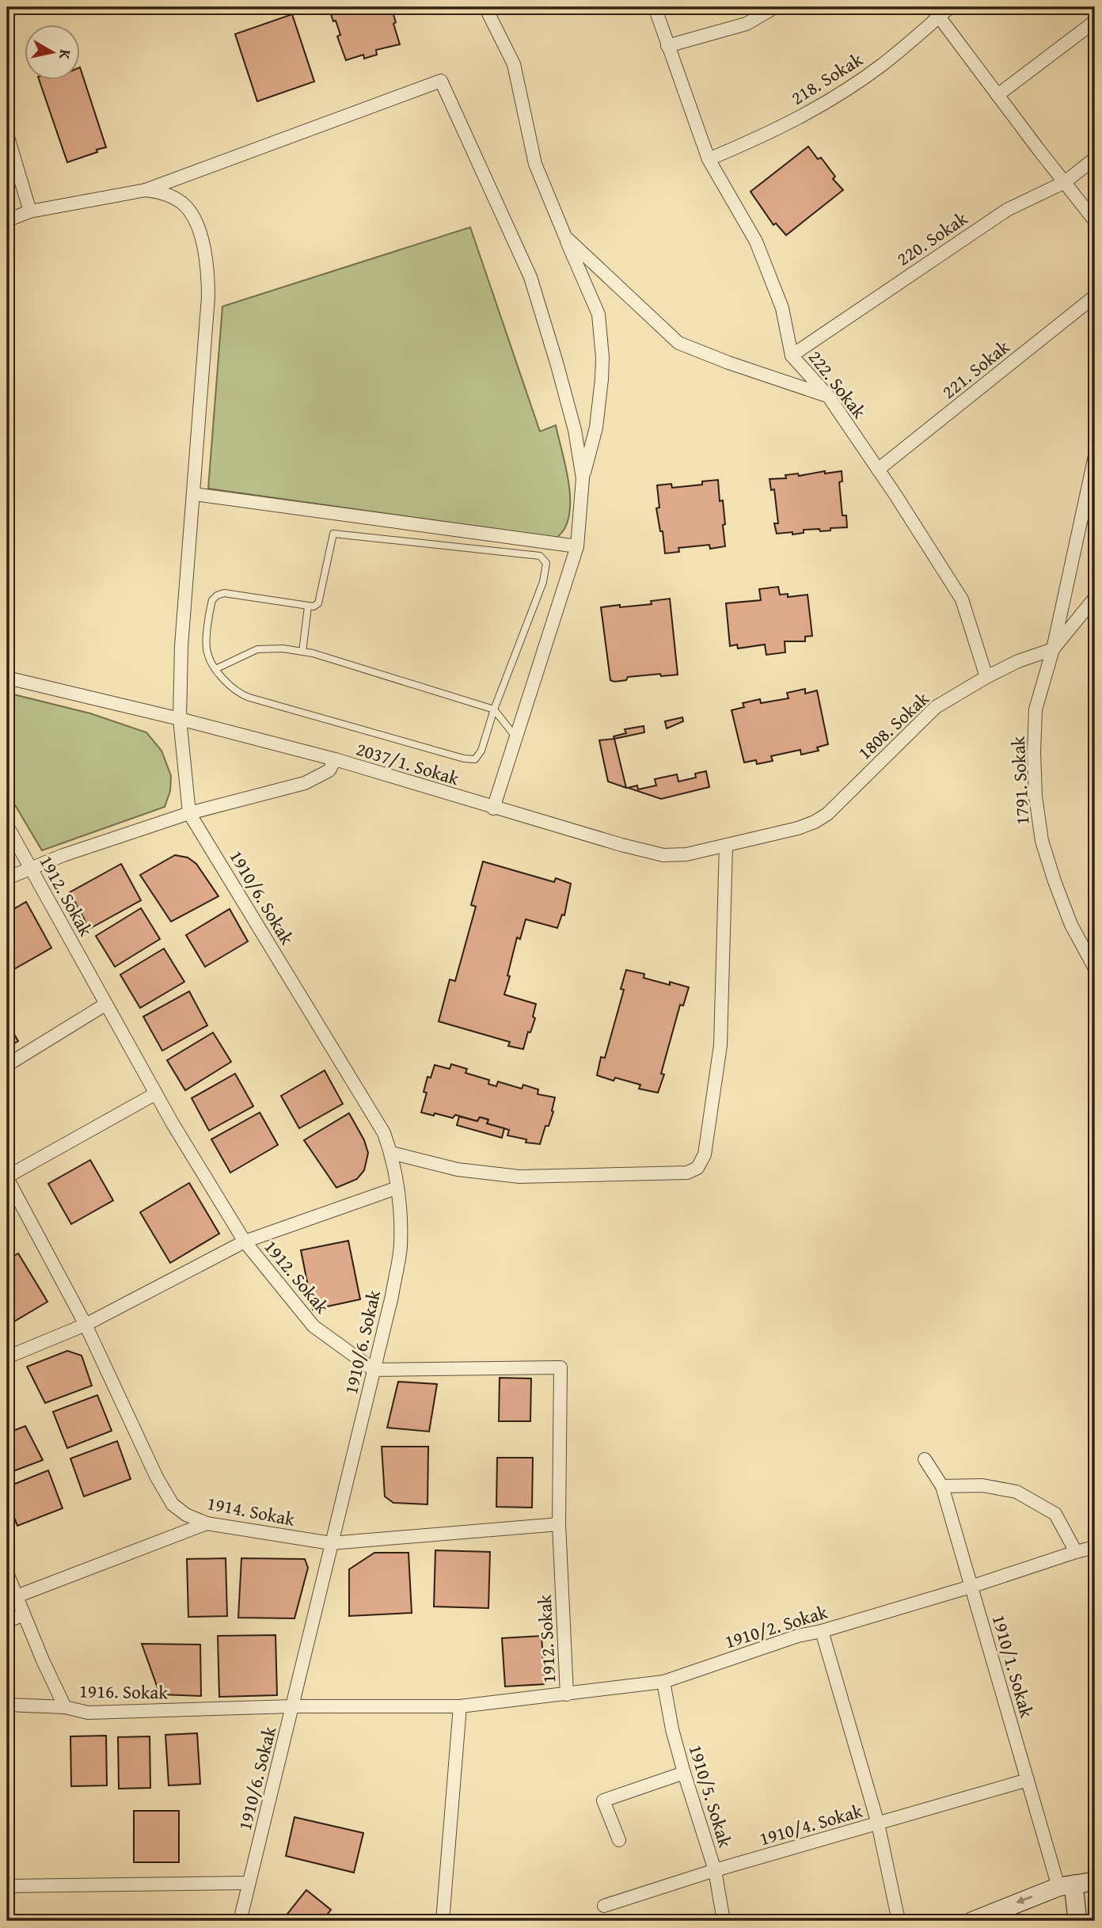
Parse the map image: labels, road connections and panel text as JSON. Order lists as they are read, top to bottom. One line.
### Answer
{"streets":{"street":["218. Sokak","220. Sokak","221. Sokak","222. Sokak","1808. Sokak","2037/1. Sokak","1791. Sokak","1912. Sokak","1910/6. Sokak","1914. Sokak","1910/2. Sokak","1910/1. Sokak","1916. Sokak","1910/5. Sokak","1910/4. Sokak"]},"crossings":[["218. Sokak","222. Sokak"],["220. Sokak","222. Sokak"],["221. Sokak","222. Sokak"],["222. Sokak","1808. Sokak"],["1808. Sokak","2037/1. Sokak"],["1808. Sokak","1791. Sokak"],["1912. Sokak","1910/6. Sokak"],["1912. Sokak","1914. Sokak"],["1912. Sokak","1910/2. Sokak"],["1910/6. Sokak","1914. Sokak"],["1910/6. Sokak","1910/2. Sokak"],["1910/6. Sokak","1916. Sokak"],["1910/2. Sokak","1910/1. Sokak"],["1910/2. Sokak","1916. Sokak"],["1910/2. Sokak","1910/5. Sokak"],["1910/1. Sokak","1910/4. Sokak"],["1910/5. Sokak","1910/4. Sokak"]],"north":"right"}
